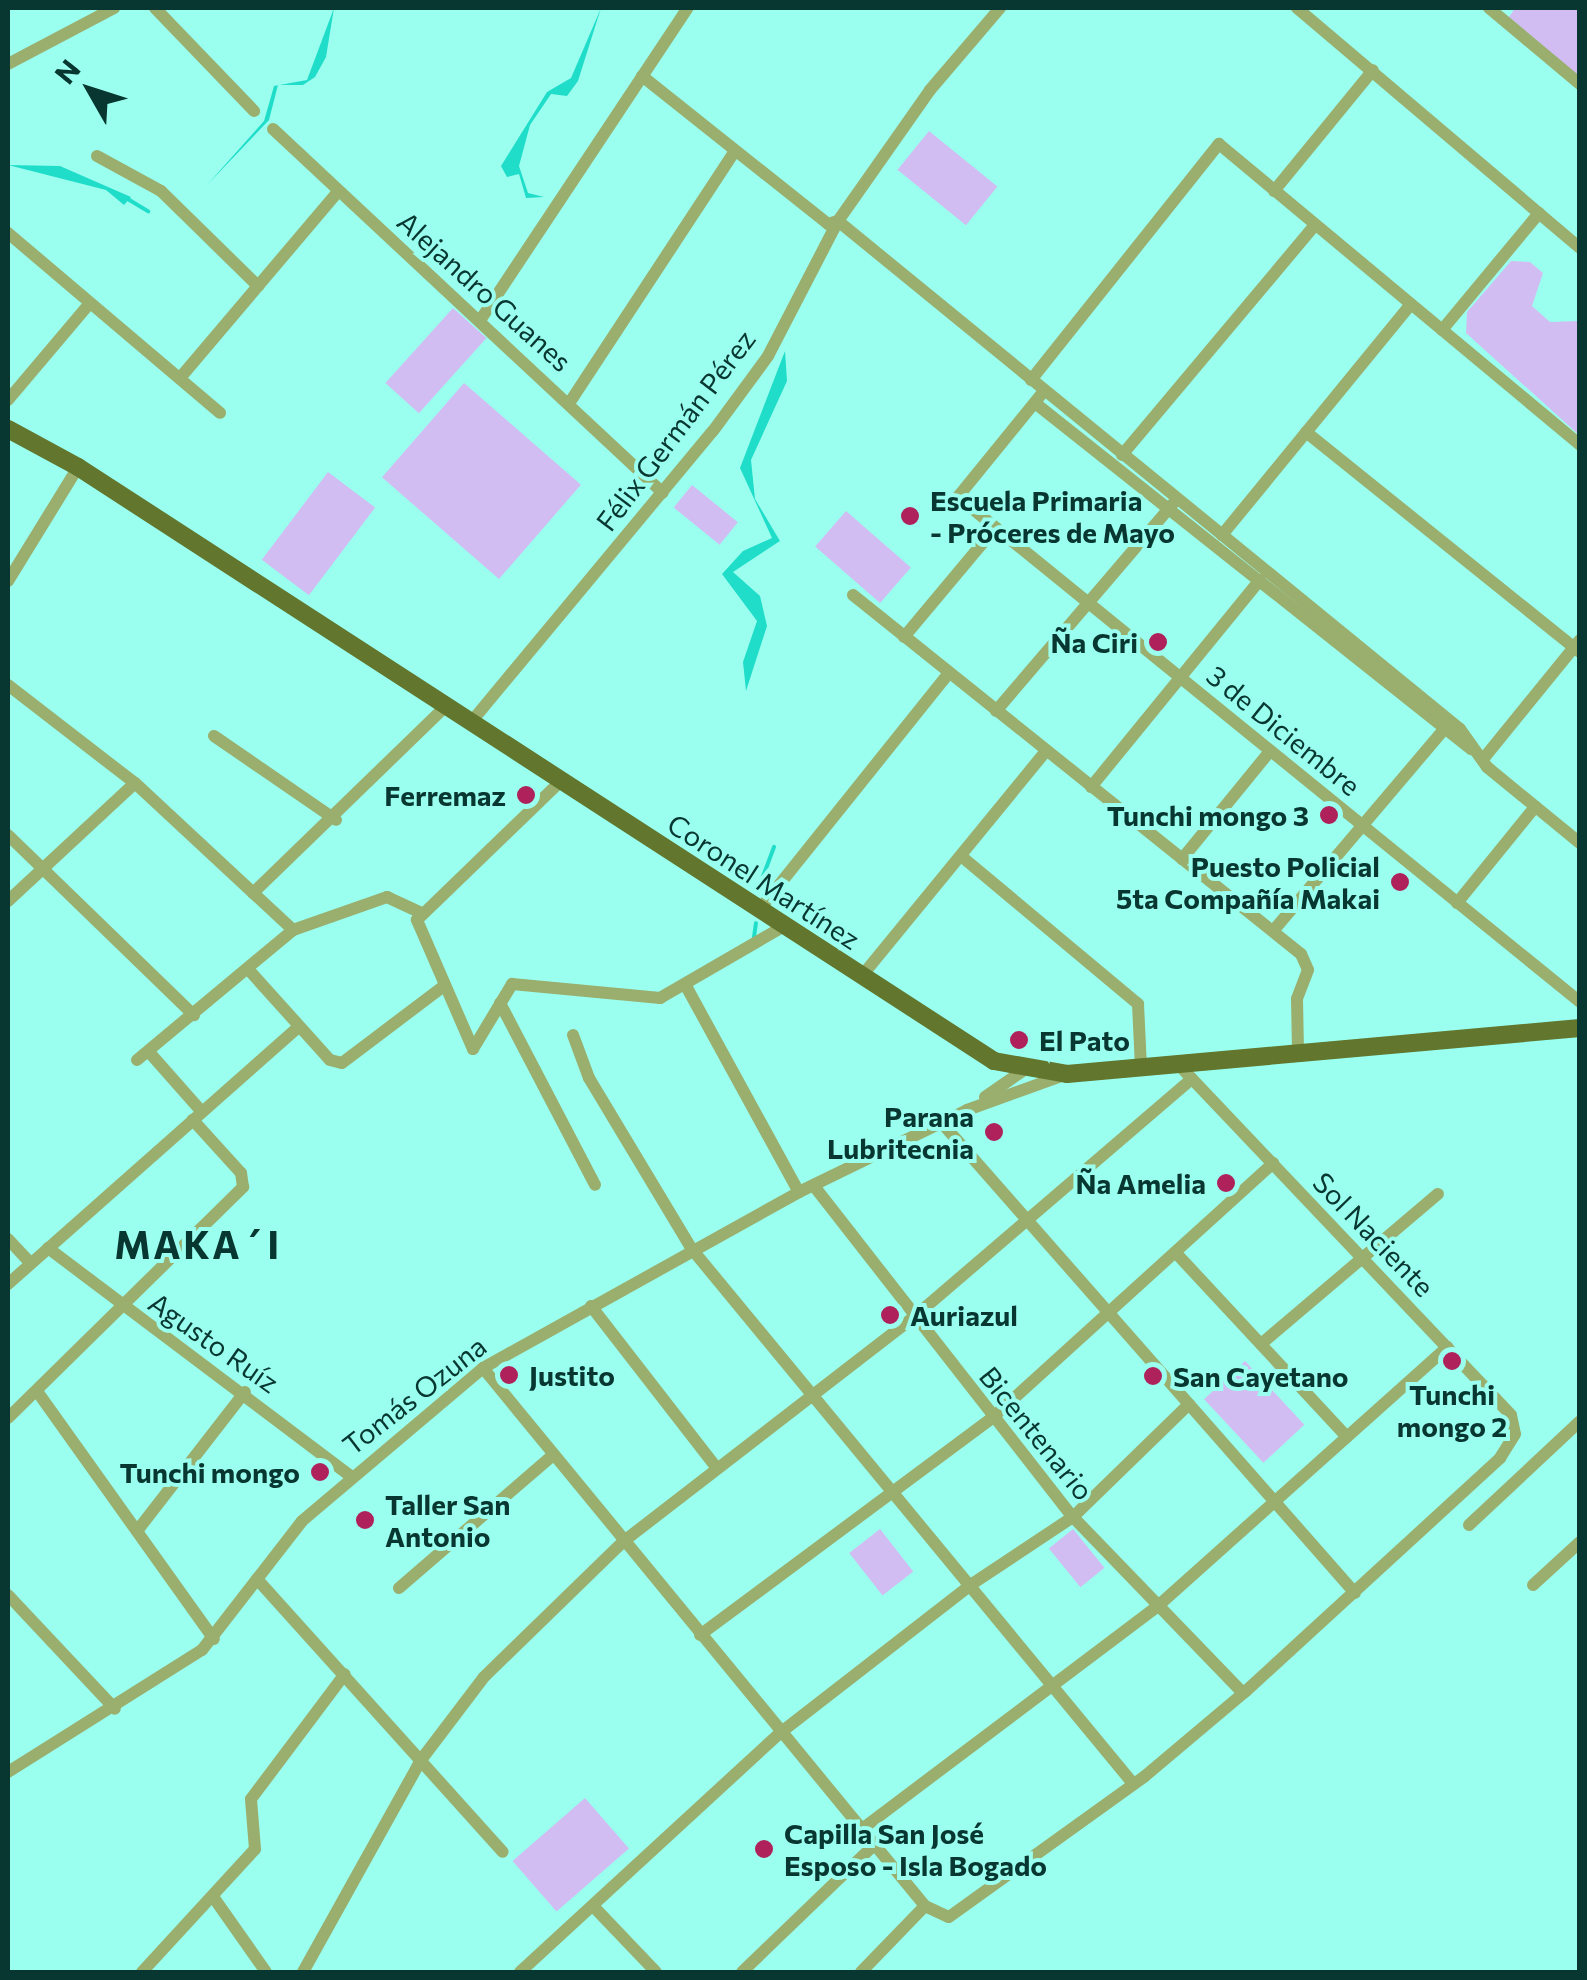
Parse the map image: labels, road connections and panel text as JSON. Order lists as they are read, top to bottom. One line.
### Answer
{"streets":{"main road":["Coronel Martínez"],"street":["Alejandro Guanes","Félix Germán Pérez","3 de Diciembre","Sol Naciente","Agusto Ruíz","Tomás Ozuna","Bicentenario"]},"crossings":[["Alejandro Guanes","Félix Germán Pérez"],["Félix Germán Pérez","Coronel Martínez"],["Coronel Martínez","Sol Naciente"],["Coronel Martínez","Tomás Ozuna"],["Agusto Ruíz","Tomás Ozuna"],["Tomás Ozuna","Bicentenario"]],"districts":["MAKA´I"],"places":["Escuela Primaria - Próceres de Mayo","Ña Ciri","Ferremaz","Tunchi mongo 3","Puesto Policial 5ta Compañía Makai","El Pato","Parana Lubritecnia","Ña Amelia","Auriazul","Tunchi mongo 2","Justito","San Cayetano","Tunchi mongo","Taller San Antonio","Capilla San José Esposo - Isla Bogado"],"north":"top left"}
